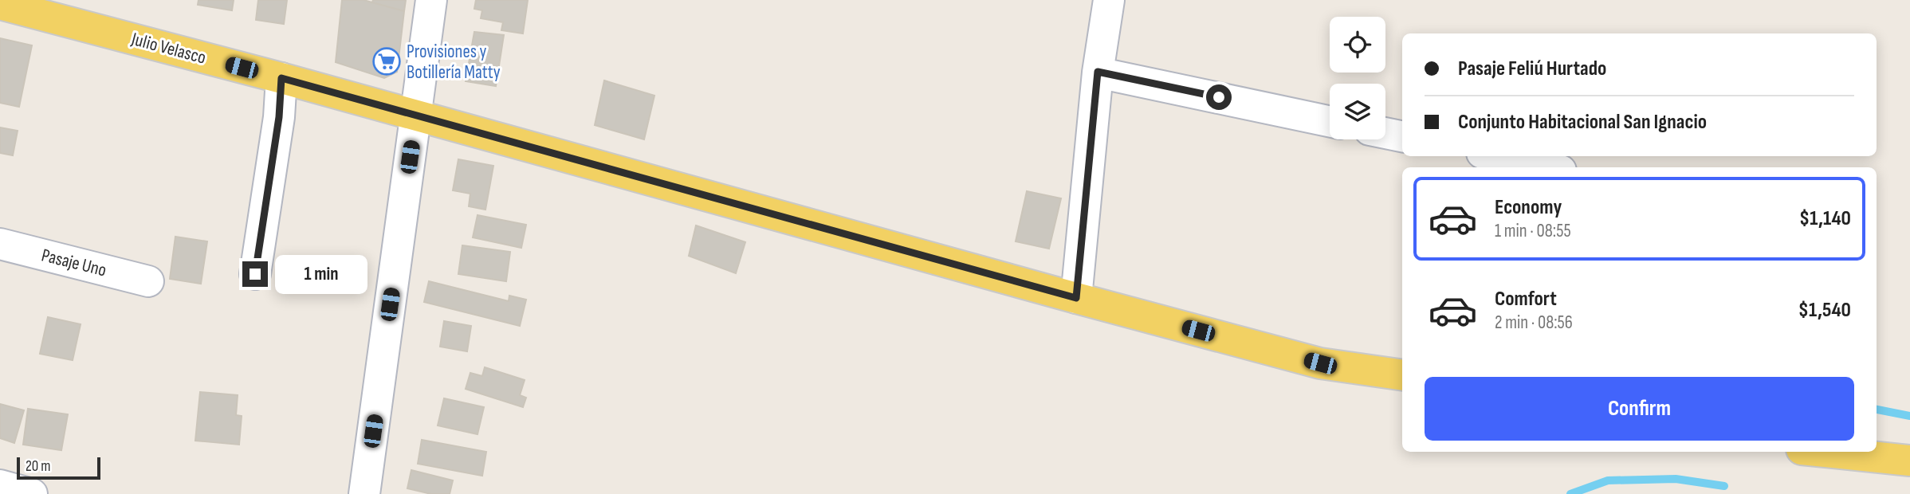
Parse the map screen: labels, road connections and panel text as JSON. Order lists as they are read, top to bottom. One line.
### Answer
{"streets":{"main road":["Julio Velasco"],"street":["Pasaje Uno"]},"places":{"supermarket":["Provisiones y Botillería Matty"]},"scale_bar":"20 m","page":{"banner":["Pasaje Feliú Hurtado","Conjunto Habitacional San Ignacio"],"list":[{"name":"Economy","note":"1 min · 08:55","value":"$1,140"},{"name":"Comfort","note":"2 min · 08:56","value":"$1,540"}],"bubble":"1 min","buttons":"Confirm","scale":"20 m"}}
